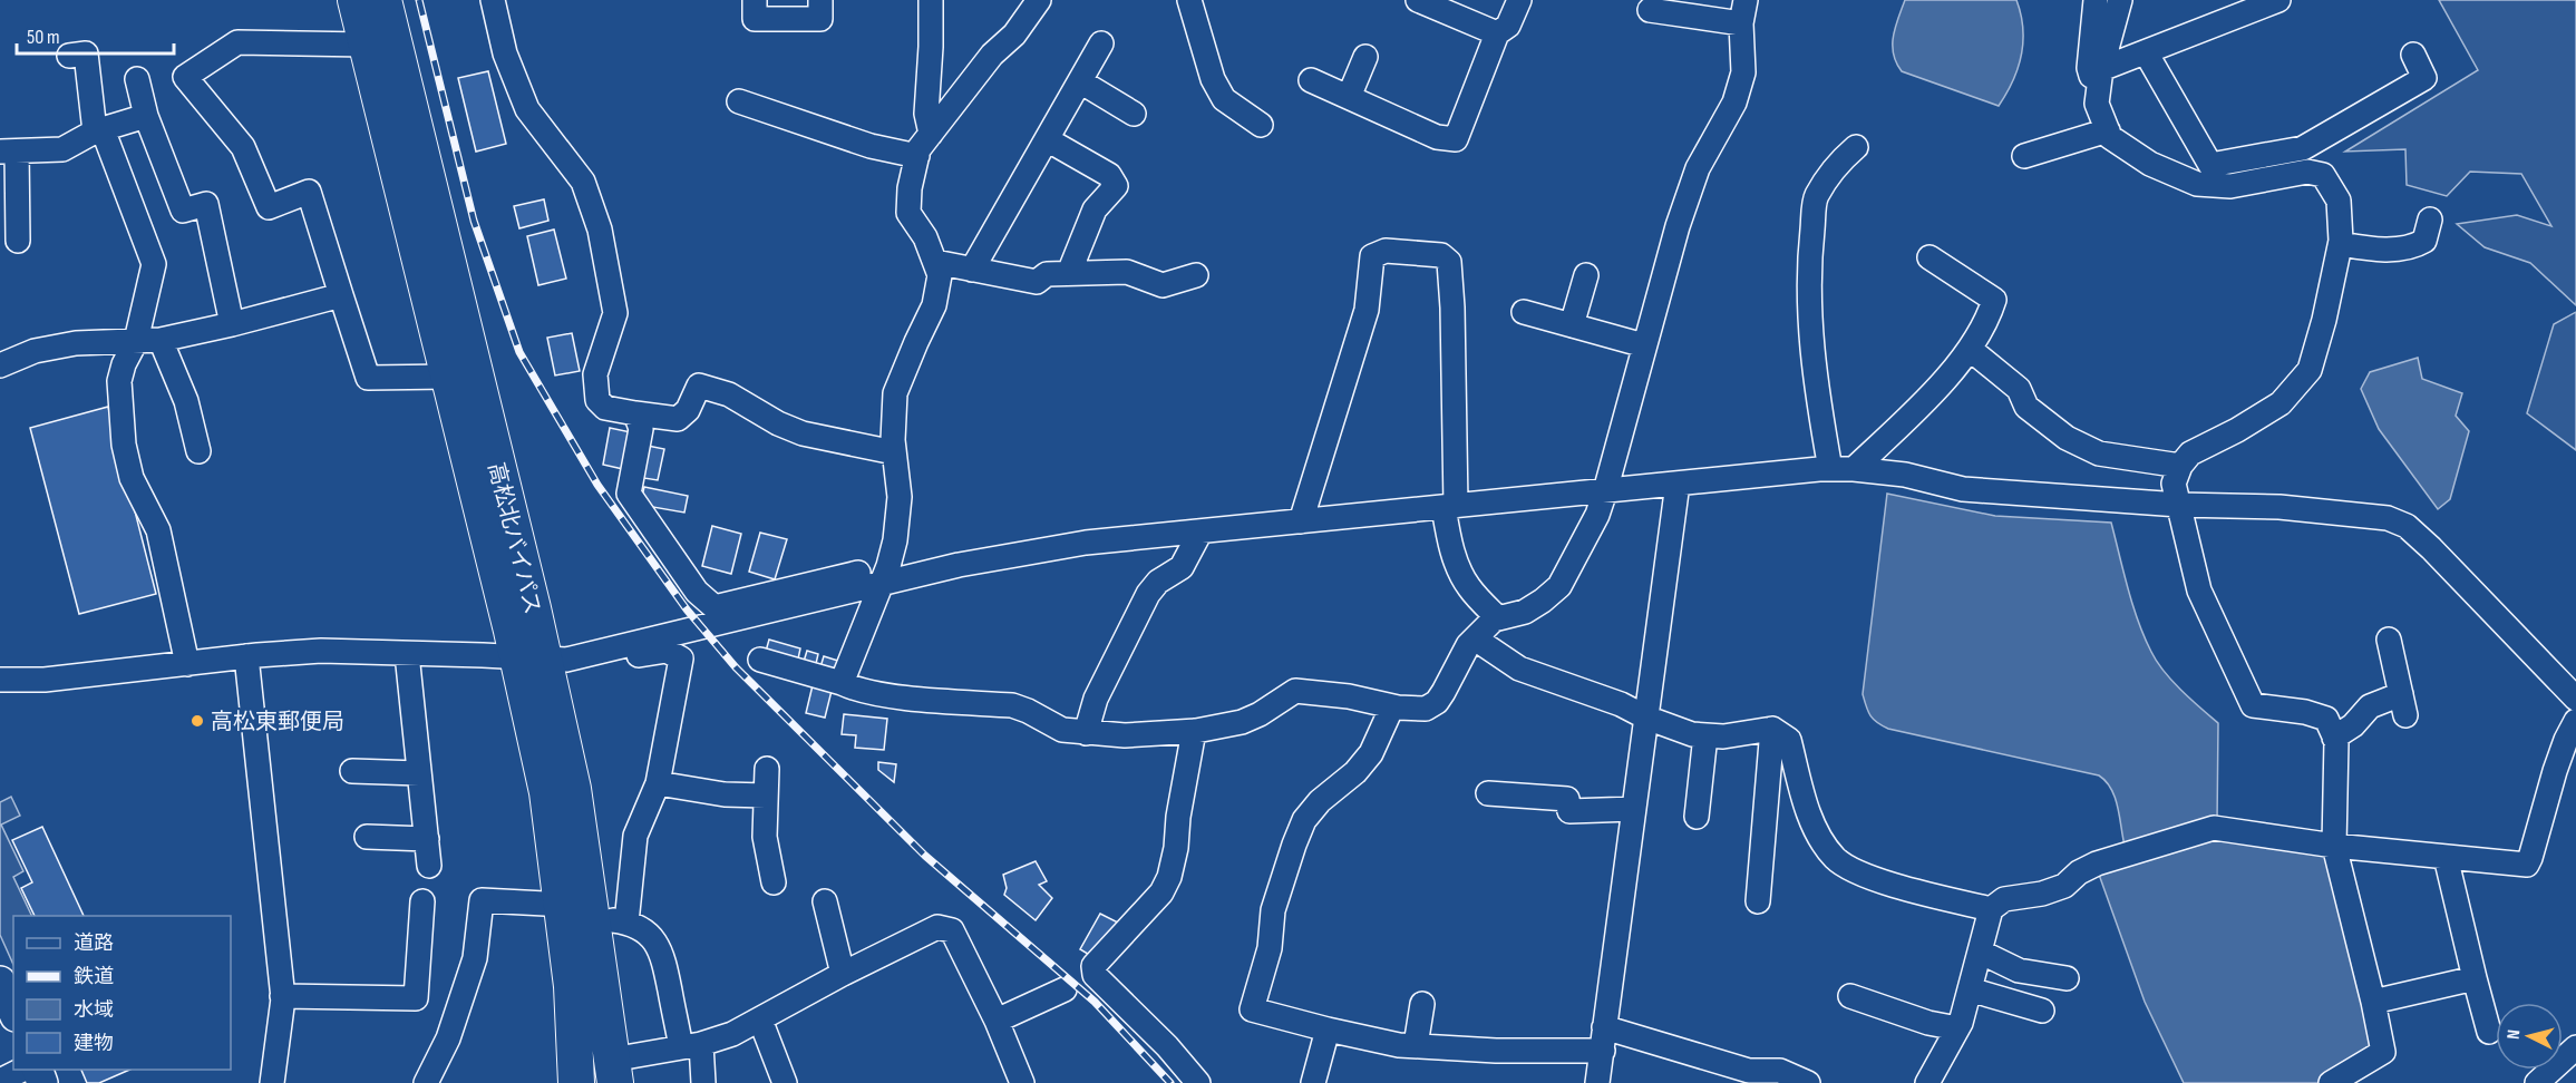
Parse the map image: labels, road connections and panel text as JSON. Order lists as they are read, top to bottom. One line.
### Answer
{"streets":{"highway":["高松北バイパス"]},"places":["高松東郵便局"],"legend":["道路","鉄道","水域","建物"],"scale_bar":"50 m","north":"left"}
